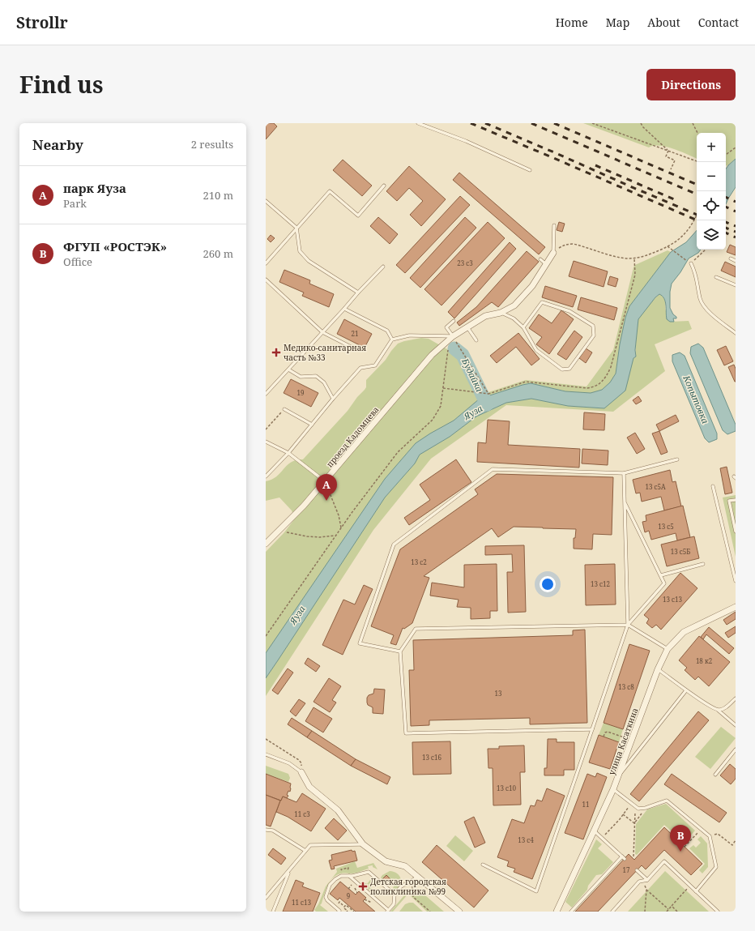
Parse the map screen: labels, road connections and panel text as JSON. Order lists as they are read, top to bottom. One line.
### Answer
{"streets":{"street":["проезд Кадомцева","улица Касаткина"]},"water":["Будайка","Копытовка","Яуза"],"places":{"health":["Медико-санитарная часть №33","Детская городская поликлиника №99"]},"house_numbers":["23 с3","21","19","13 с5А","13 с5","13 с5Б","13 с2","13 с12","13 с13","18 к2","13 с8","13","13 с16","13 с10","11","11 с3","13 с4","17","9","11 с13"],"page":{"header":"Strollr","nav":["Home","Map","About","Contact"],"title":"Find us","buttons":"Directions","heading":["Nearby","2 results"],"map_buttons":["+","−"],"list":[{"mark":"A","name":"парк Яуза","note":"Park","value":"210 m"},{"mark":"B","name":"ФГУП «РОСТЭК»","note":"Office","value":"260 m"}],"pins":["A","B"]}}
